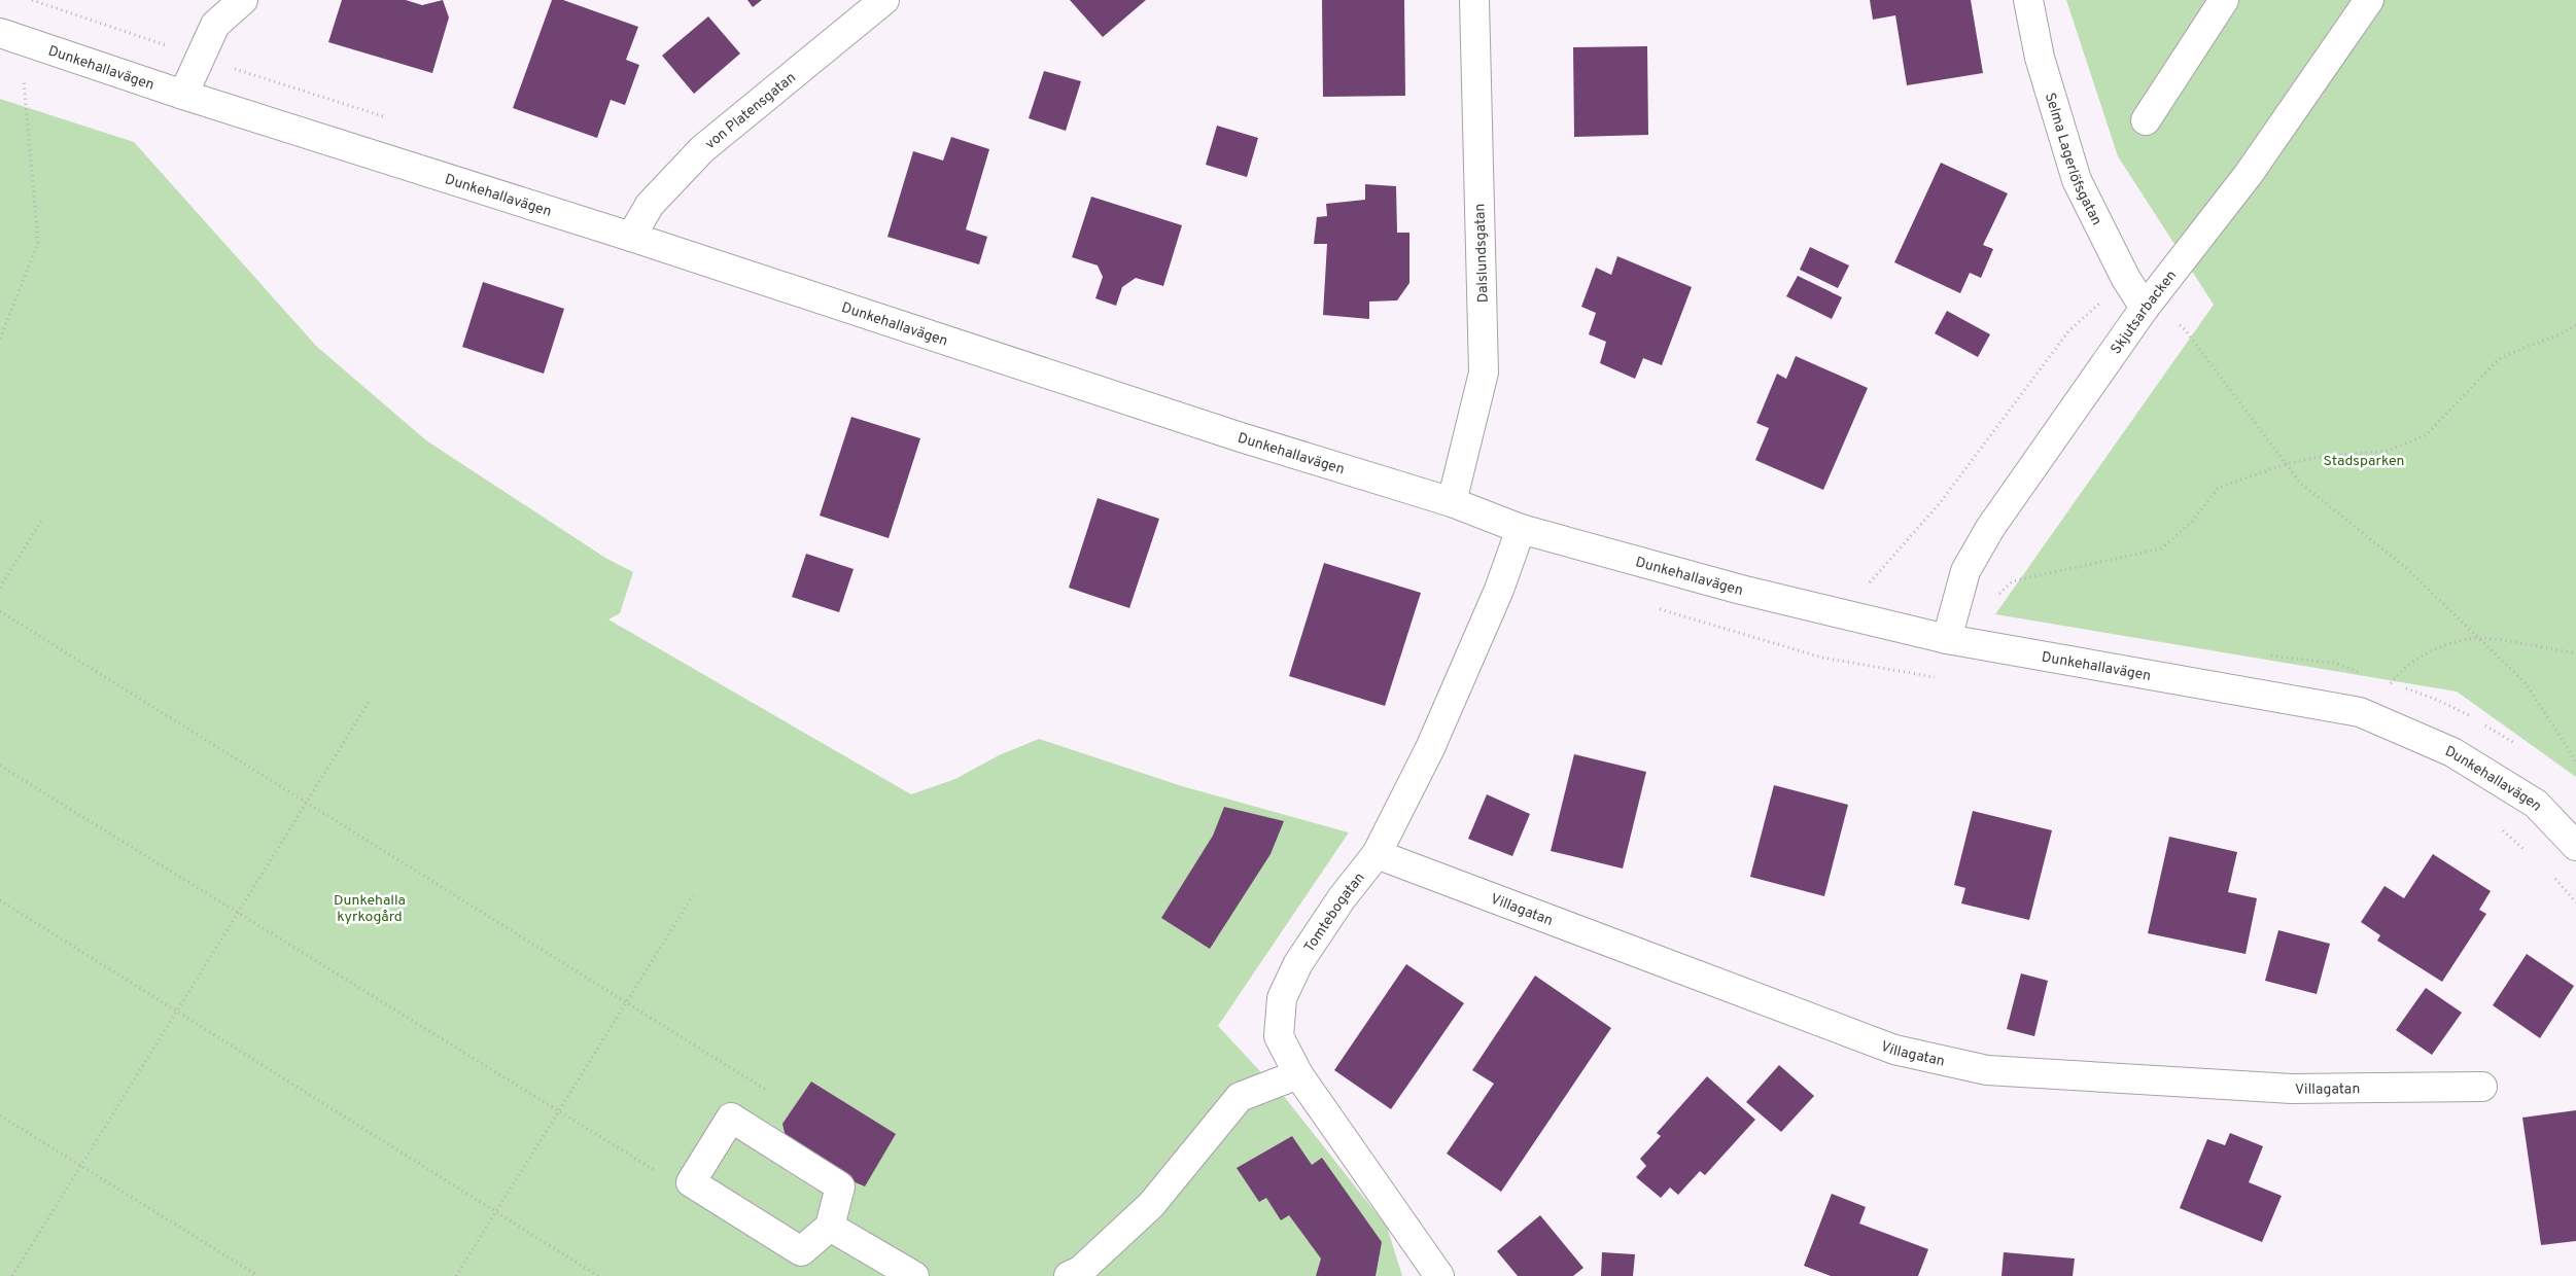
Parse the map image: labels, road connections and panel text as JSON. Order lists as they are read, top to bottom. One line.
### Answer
{"streets":{"street":["Dunkehallavägen","von Platensgatan","Selma Lagerlöfsgatan","Dalslundsgatan","Skjutsarbacken","Villagatan","Tomtebogatan"]},"crossings":[["Dunkehallavägen","von Platensgatan"],["Dunkehallavägen","Dalslundsgatan"],["Dunkehallavägen","Skjutsarbacken"],["Dunkehallavägen","Tomtebogatan"],["Selma Lagerlöfsgatan","Skjutsarbacken"],["Villagatan","Tomtebogatan"]],"parks":["Stadsparken","Dunkehalla kyrkogård"]}
